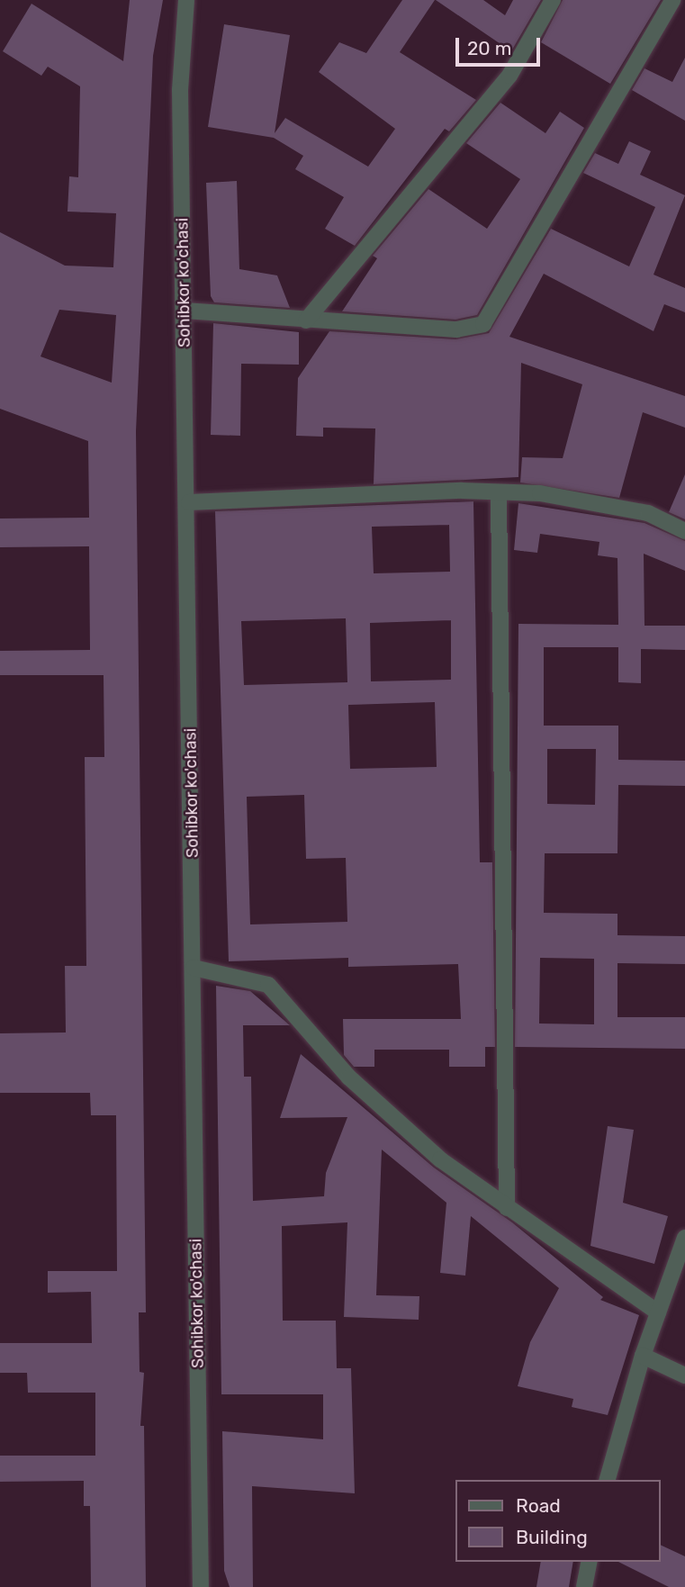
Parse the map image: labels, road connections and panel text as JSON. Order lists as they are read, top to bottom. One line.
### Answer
{"streets":{"street":["Sohibkor ko'chasi"]},"legend":["Road","Building"],"scale_bar":"20 m"}
